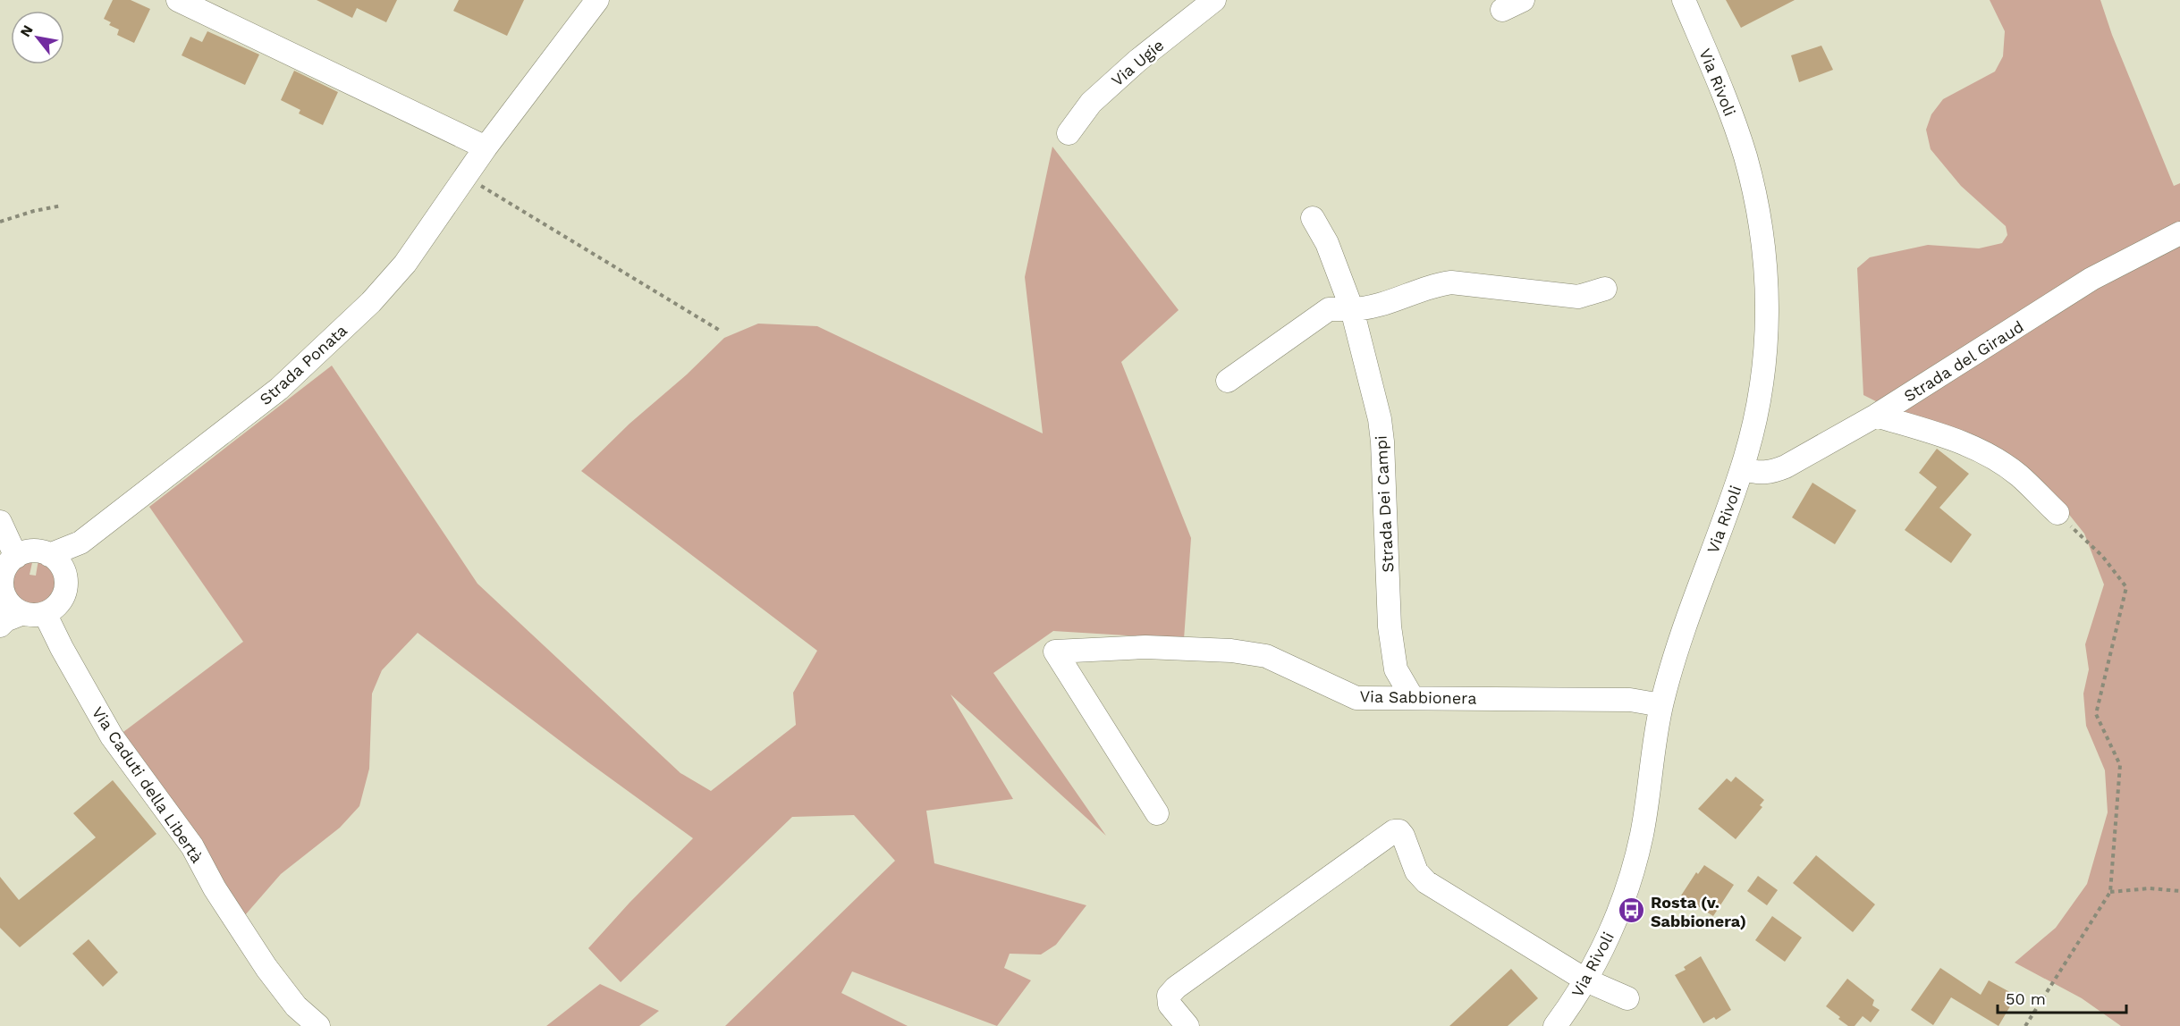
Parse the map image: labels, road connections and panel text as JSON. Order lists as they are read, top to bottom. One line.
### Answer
{"streets":{"street":["Via Ugie","Via Rivoli","Strada del Giraud","Strada Ponata","Strada Dei Campi","Via Sabbionera","Via Caduti della Libertà"]},"crossings":[["Via Rivoli","Strada del Giraud"],["Via Rivoli","Via Sabbionera"],["Strada Ponata","Via Caduti della Libertà"],["Strada Dei Campi","Via Sabbionera"]],"places":{"bus stop":["Rosta (v. Sabbionera)"]},"scale_bar":"50 m","north":"top left"}
